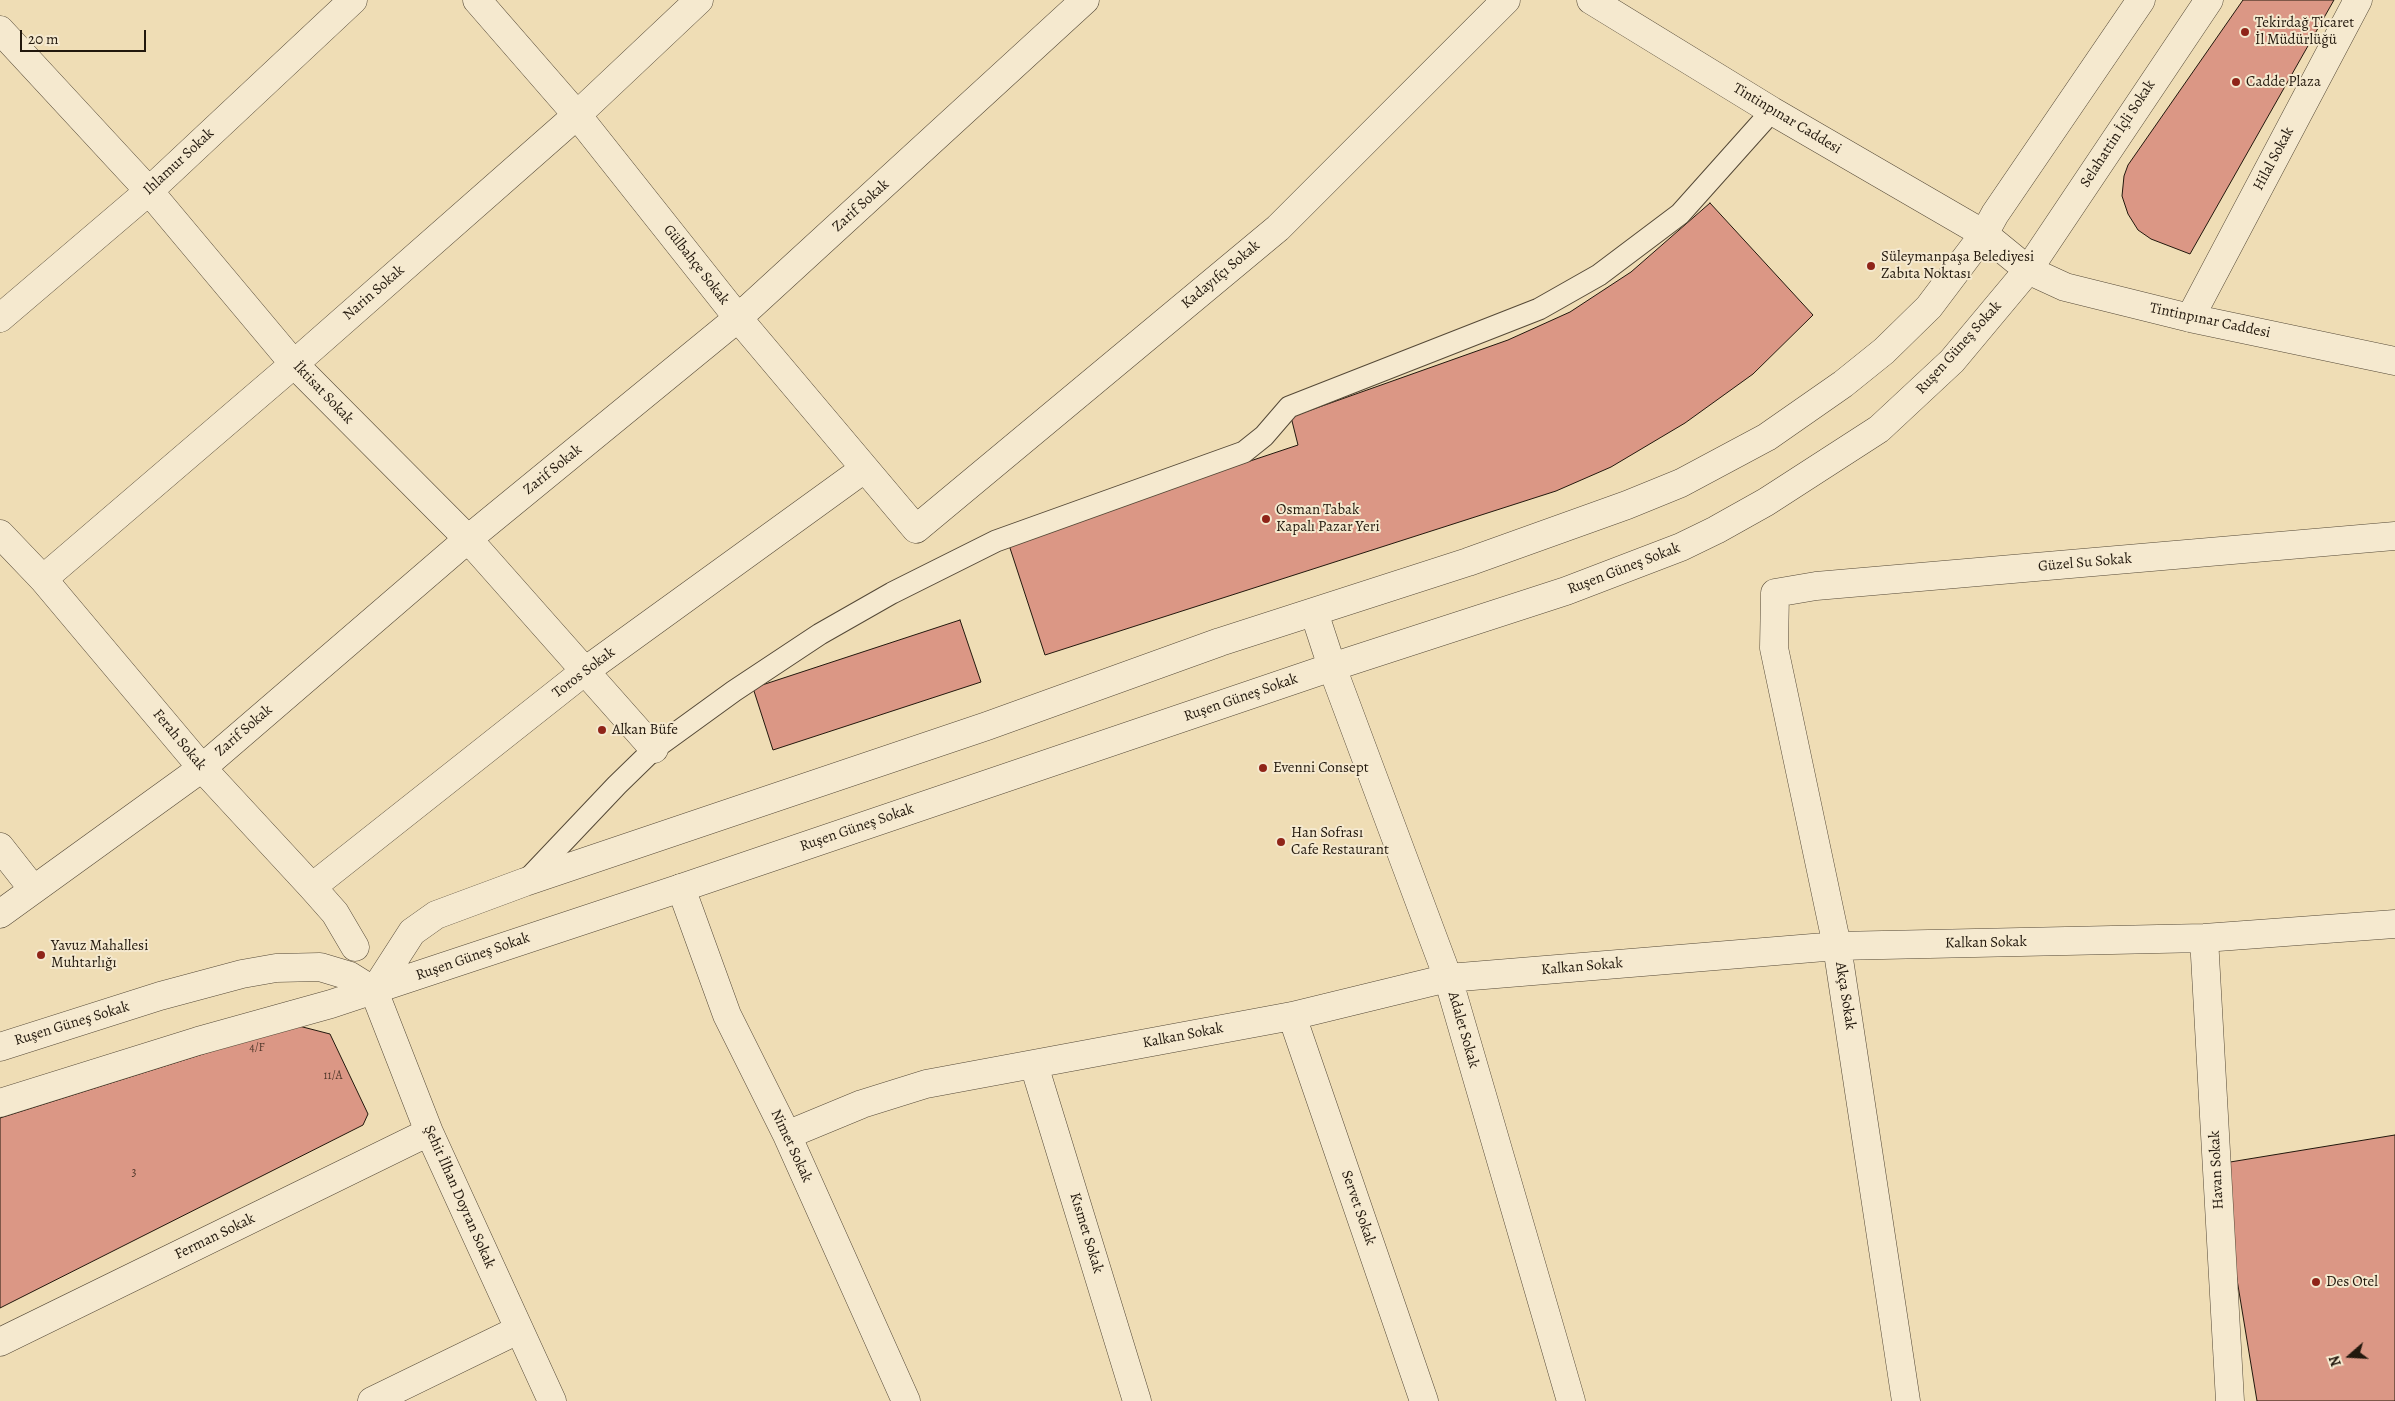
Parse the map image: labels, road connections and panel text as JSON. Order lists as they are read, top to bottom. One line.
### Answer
{"streets":{"street":["Tintinpınar Caddesi","Selahattin İçli Sokak","Hilal Sokak","Ihlamur Sokak","Zarif Sokak","Gülbahçe Sokak","Kadayıfçı Sokak","Narin Sokak","Ruşen Güneş Sokak","İktisat Sokak","Güzel Su Sokak","Toros Sokak","Ferah Sokak","Kalkan Sokak","Akça Sokak","Adalet Sokak","Nimet Sokak","Havan Sokak","Şehit İlhan Doyran Sokak","Servet Sokak","Kısmet Sokak","Ferman Sokak"]},"crossings":[["Tintinpınar Caddesi","Selahattin İçli Sokak"],["Tintinpınar Caddesi","Hilal Sokak"],["Tintinpınar Caddesi","Ruşen Güneş Sokak"],["Selahattin İçli Sokak","Ruşen Güneş Sokak"],["Ihlamur Sokak","İktisat Sokak"],["Zarif Sokak","Gülbahçe Sokak"],["Zarif Sokak","İktisat Sokak"],["Zarif Sokak","Ferah Sokak"],["Gülbahçe Sokak","Kadayıfçı Sokak"],["Gülbahçe Sokak","Narin Sokak"],["Gülbahçe Sokak","Toros Sokak"],["Narin Sokak","İktisat Sokak"],["Narin Sokak","Ferah Sokak"],["Ruşen Güneş Sokak","Adalet Sokak"],["Ruşen Güneş Sokak","Nimet Sokak"],["Ruşen Güneş Sokak","Şehit İlhan Doyran Sokak"],["İktisat Sokak","Toros Sokak"],["Güzel Su Sokak","Akça Sokak"],["Toros Sokak","Ferah Sokak"],["Kalkan Sokak","Akça Sokak"],["Kalkan Sokak","Adalet Sokak"],["Kalkan Sokak","Nimet Sokak"],["Kalkan Sokak","Havan Sokak"],["Kalkan Sokak","Servet Sokak"],["Kalkan Sokak","Kısmet Sokak"],["Şehit İlhan Doyran Sokak","Ferman Sokak"]],"places":["Tekirdağ Ticaret İl Müdürlüğü","Cadde Plaza","Süleymanpaşa Belediyesi Zabıta Noktası","Osman Tabak Kapalı Pazar Yeri","Alkan Büfe","Evenni Consept","Han Sofrası Cafe Restaurant","Yavuz Mahallesi Muhtarlığı","Des Otel"],"house_numbers":["4/F","11/A","3"],"scale_bar":"20 m","north":"left"}
